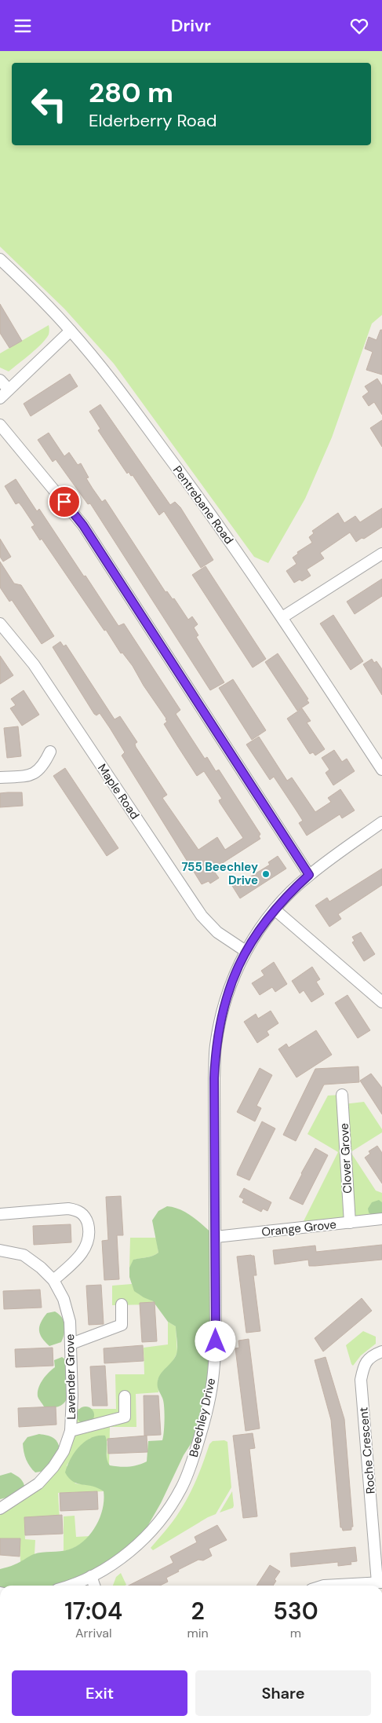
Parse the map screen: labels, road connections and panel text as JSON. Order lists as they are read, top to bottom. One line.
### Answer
{"streets":{"street":["Pentrebane Road","Maple Road","Clover Grove","Orange Grove","Lavender Grove","Beechley Drive","Roche Crescent"]},"crossings":[["Maple Road","Beechley Drive"],["Clover Grove","Orange Grove"],["Orange Grove","Beechley Drive"]],"places":["755 Beechley Drive"],"page":{"header":"Drivr","turn":["280 m","Elderberry Road"],"eta":["17:04","Arrival","2","min","530","m"],"buttons":["Exit","Share"]}}
